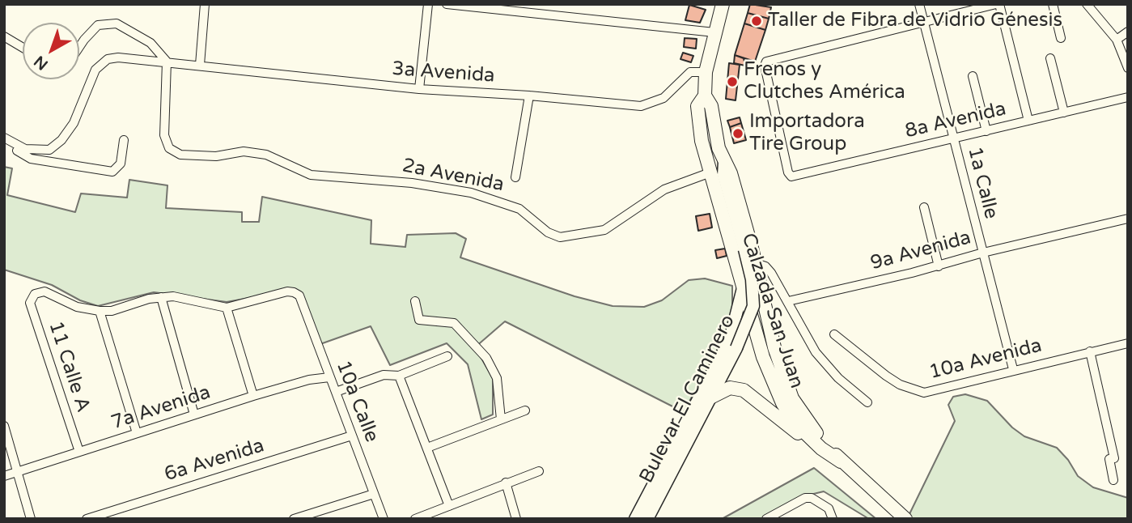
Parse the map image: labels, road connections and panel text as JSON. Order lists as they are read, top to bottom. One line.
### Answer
{"streets":{"main road":["Calzada San Juan","Bulevar El Caminero"],"street":["3a Avenida","8a Avenida","2a Avenida","1a Calle","9a Avenida","10a Avenida","11 Calle A","10a Calle","7a Avenida","6a Avenida"]},"crossings":[["3a Avenida","2a Avenida"],["3a Avenida","Calzada San Juan"],["8a Avenida","1a Calle"],["2a Avenida","Calzada San Juan"],["1a Calle","9a Avenida"],["1a Calle","10a Avenida"],["Calzada San Juan","Bulevar El Caminero"],["11 Calle A","7a Avenida"],["10a Calle","7a Avenida"],["10a Calle","6a Avenida"]],"places":["Taller de Fibra de Vidrio Génesis","Frenos y Clutches América","Importadora Tire Group"],"north":"bottom left"}
